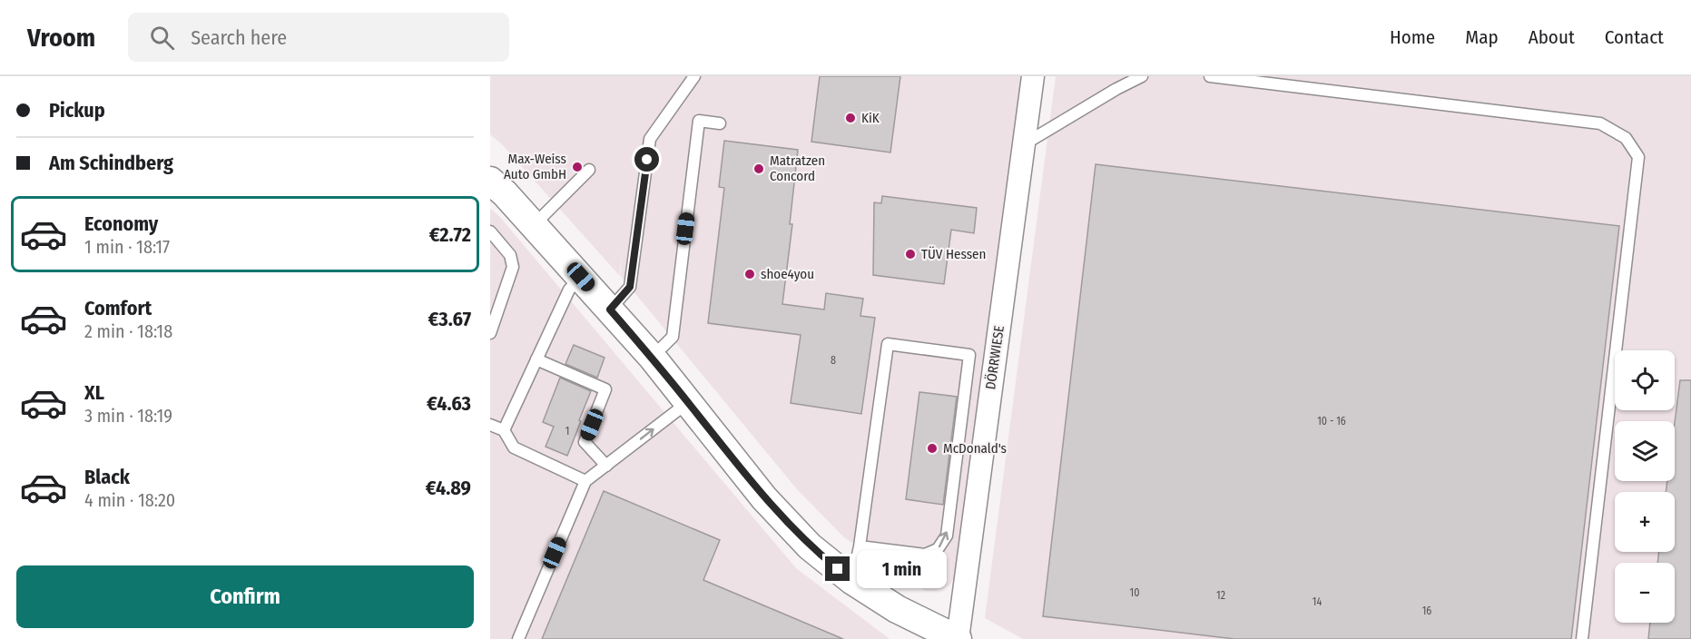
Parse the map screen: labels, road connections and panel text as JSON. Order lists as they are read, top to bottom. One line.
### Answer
{"streets":{"street":["DÖRRWIESE"]},"places":["KiK","Max-Weiss Auto GmbH","Matratzen Concord","TÜV Hessen","shoe4you","McDonald's"],"house_numbers":["8","10 - 16","1","10","12","14","16"],"page":{"header":"Vroom","search":"Search here","nav":["Home","Map","About","Contact"],"banner":["Pickup","Am Schindberg"],"list":[{"name":"Economy","note":"1 min · 18:17","value":"€2.72"},{"name":"Comfort","note":"2 min · 18:18","value":"€3.67"},{"name":"XL","note":"3 min · 18:19","value":"€4.63"},{"name":"Black","note":"4 min · 18:20","value":"€4.89"}],"map_buttons":["+","−"],"bubble":"1 min","buttons":"Confirm"}}
